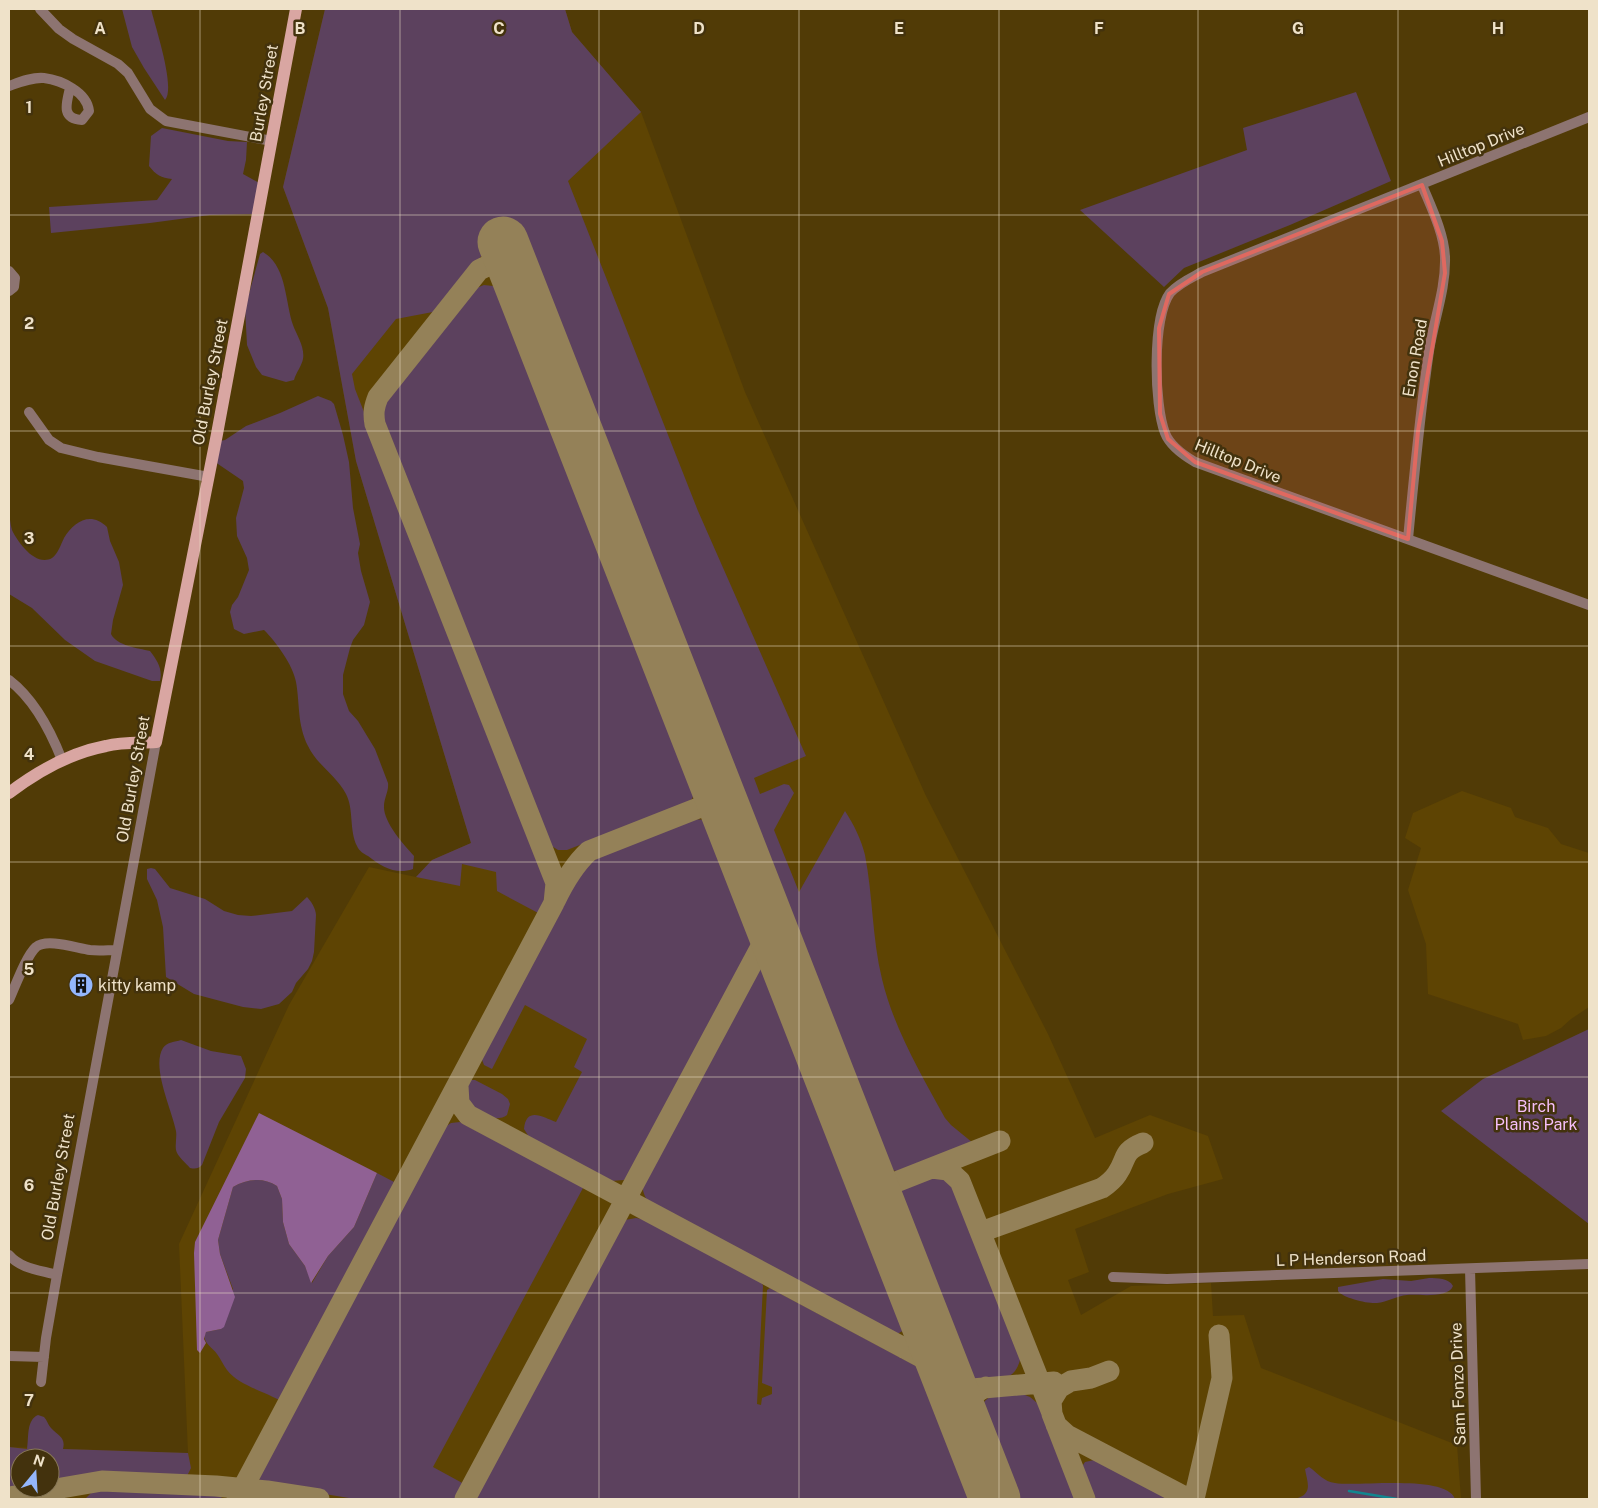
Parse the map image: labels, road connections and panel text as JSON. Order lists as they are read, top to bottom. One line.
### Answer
{"streets":{"main road":["Burley Street","Old Burley Street"],"street":["Hilltop Drive","Enon Road","L P Henderson Road","Sam Fonzo Drive"]},"crossings":[["Burley Street","Old Burley Street"],["Hilltop Drive","Enon Road"],["L P Henderson Road","Sam Fonzo Drive"]],"parks":["Birch Plains Park"],"places":{"building":["kitty kamp"]},"north":"top","grid":{"columns":["A","B","C","D","E","F","G","H"],"rows":["1","2","3","4","5","6","7"]}}
